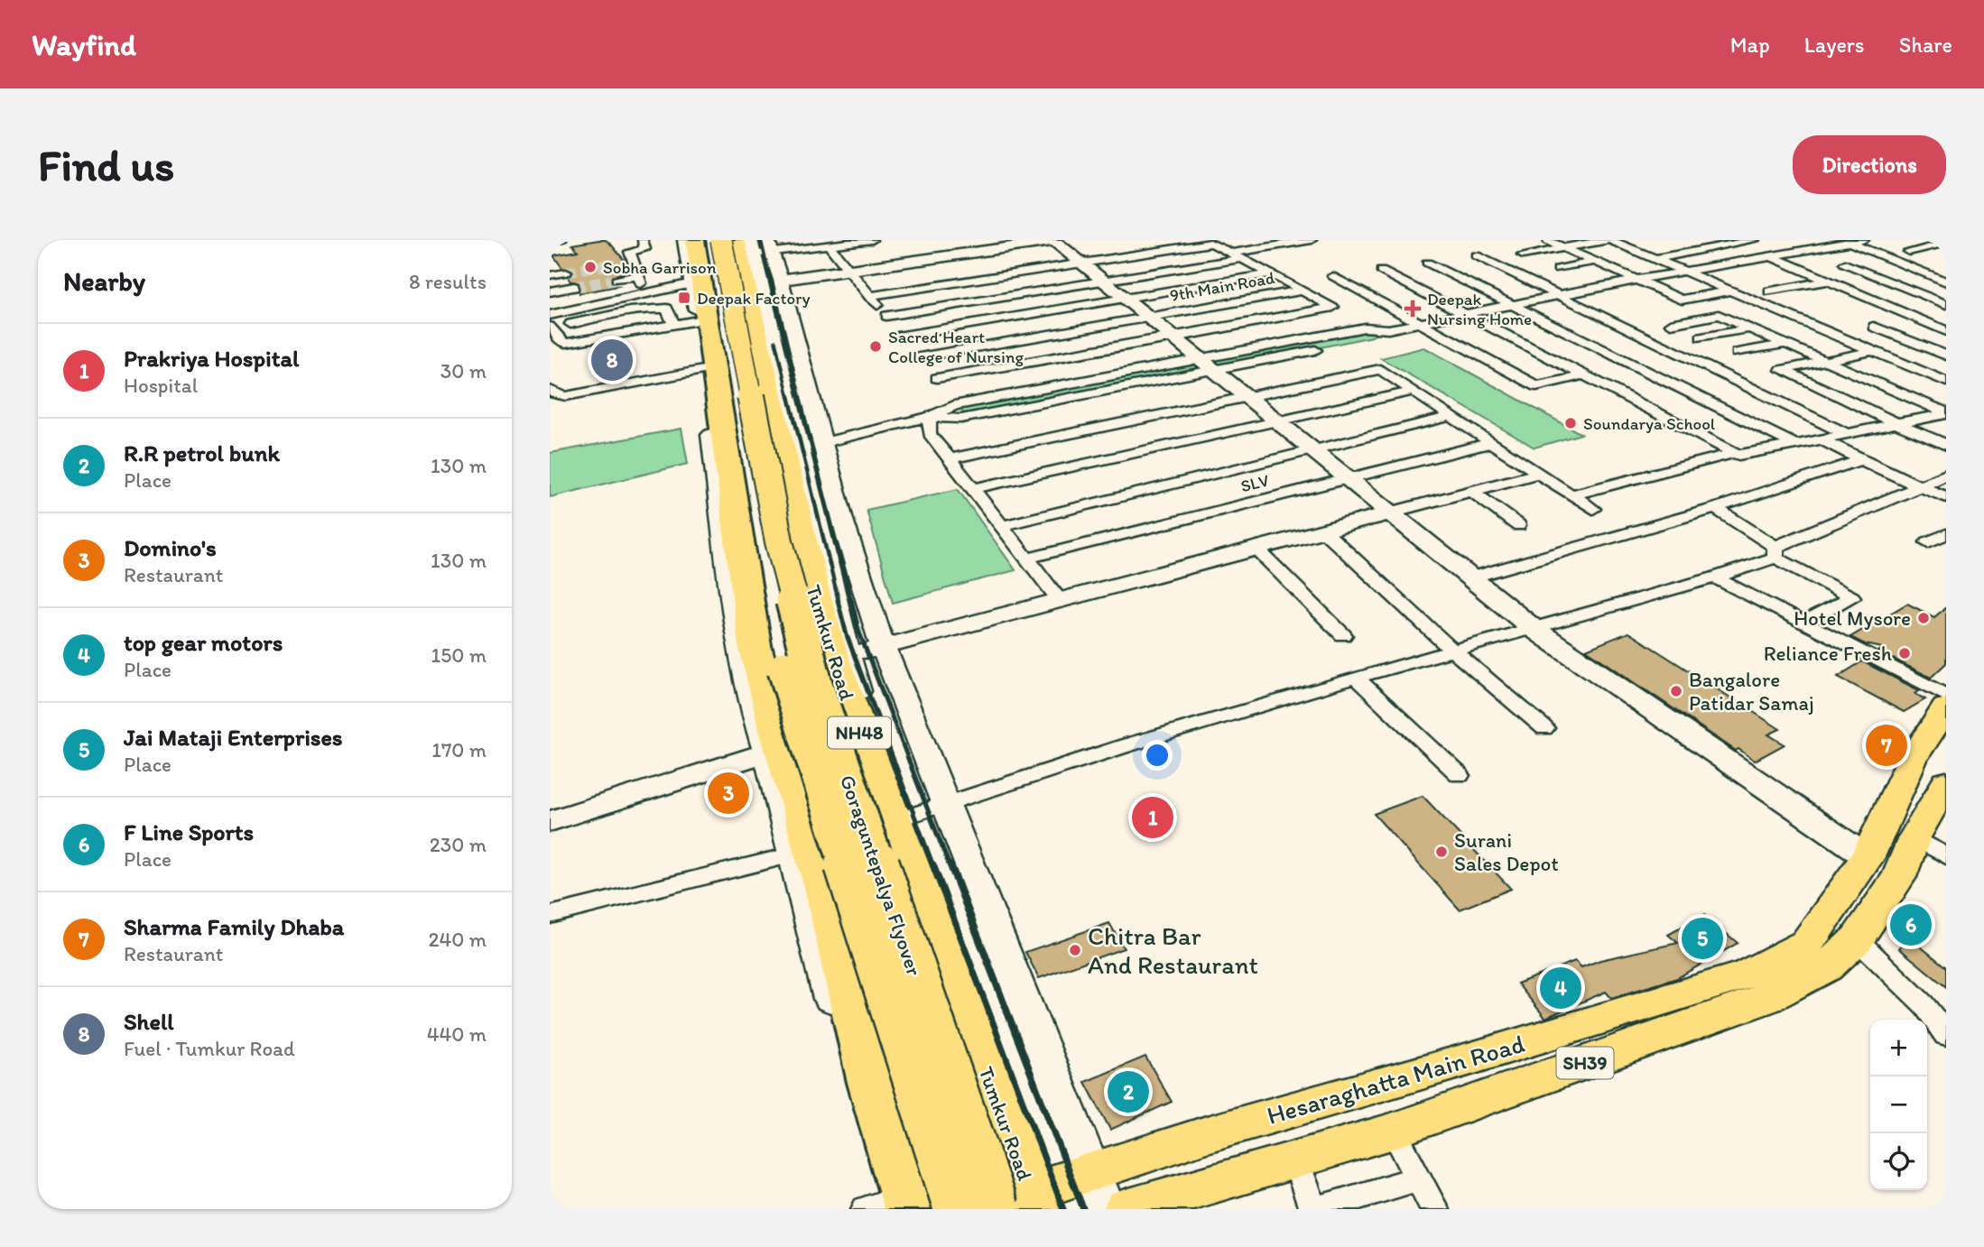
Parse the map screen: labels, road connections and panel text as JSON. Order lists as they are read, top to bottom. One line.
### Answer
{"streets":{"highway":["Tumkur Road","NH48","Goraguntepalya Flyover"],"main road":["SH39","Hesaraghatta Main Road"],"street":["9th Main Road","SLV"]},"crossings":[["Tumkur Road","Hesaraghatta Main Road"]],"places":{"other":["Sobha Garrison","Sacred Heart College of Nursing","Soundarya School","Hotel Mysore","Reliance Fresh","Bangalore Patidar Samaj","Surani Sales Depot","Chitra Bar And Restaurant"],"transit":["Deepak Factory"],"health":["Deepak Nursing Home"]},"page":{"header":"Wayfind","nav":["Map","Layers","Share"],"buttons":"Directions","title":"Find us","heading":["Nearby","8 results"],"list":[{"mark":"1","name":"Prakriya Hospital","note":"Hospital","value":"30 m"},{"mark":"2","name":"R.R petrol bunk","note":"Place","value":"130 m"},{"mark":"3","name":"Domino's","note":"Restaurant","value":"130 m"},{"mark":"4","name":"top gear motors","note":"Place","value":"150 m"},{"mark":"5","name":"Jai Mataji Enterprises","note":"Place","value":"170 m"},{"mark":"6","name":"F Line Sports","note":"Place","value":"230 m"},{"mark":"7","name":"Sharma Family Dhaba","note":"Restaurant","value":"240 m"},{"mark":"8","name":"Shell","note":"Fuel · Tumkur Road","value":"440 m"}],"pins":["8","7","3","1","6","5","4","2"],"map_buttons":["+","−"]}}
